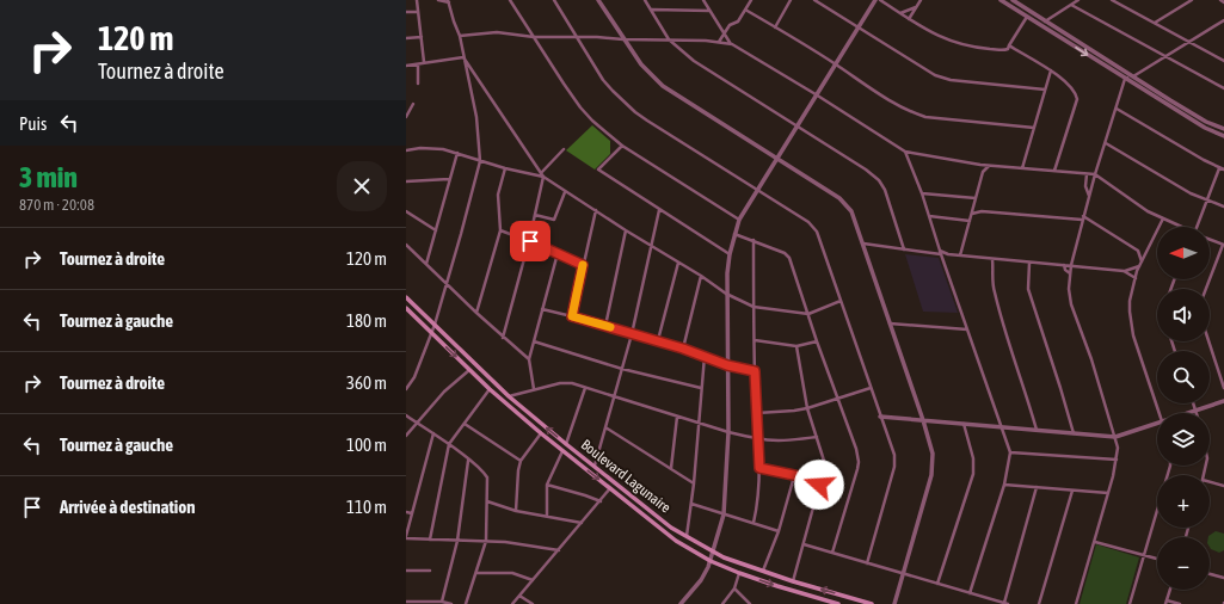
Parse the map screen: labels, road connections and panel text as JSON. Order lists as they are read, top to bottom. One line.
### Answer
{"streets":{"main road":["Boulevard Lagunaire"]},"north":"left","page":{"turn":["120 m","Tournez à droite"],"then":"Puis","heading":["3 min","870 m · 20:08"],"list":[{"name":"Tournez à droite","value":"120 m"},{"name":"Tournez à gauche","value":"180 m"},{"name":"Tournez à droite","value":"360 m"},{"name":"Tournez à gauche","value":"100 m"},{"name":"Arrivée à destination","value":"110 m"}],"map_buttons":["+","−"]}}
